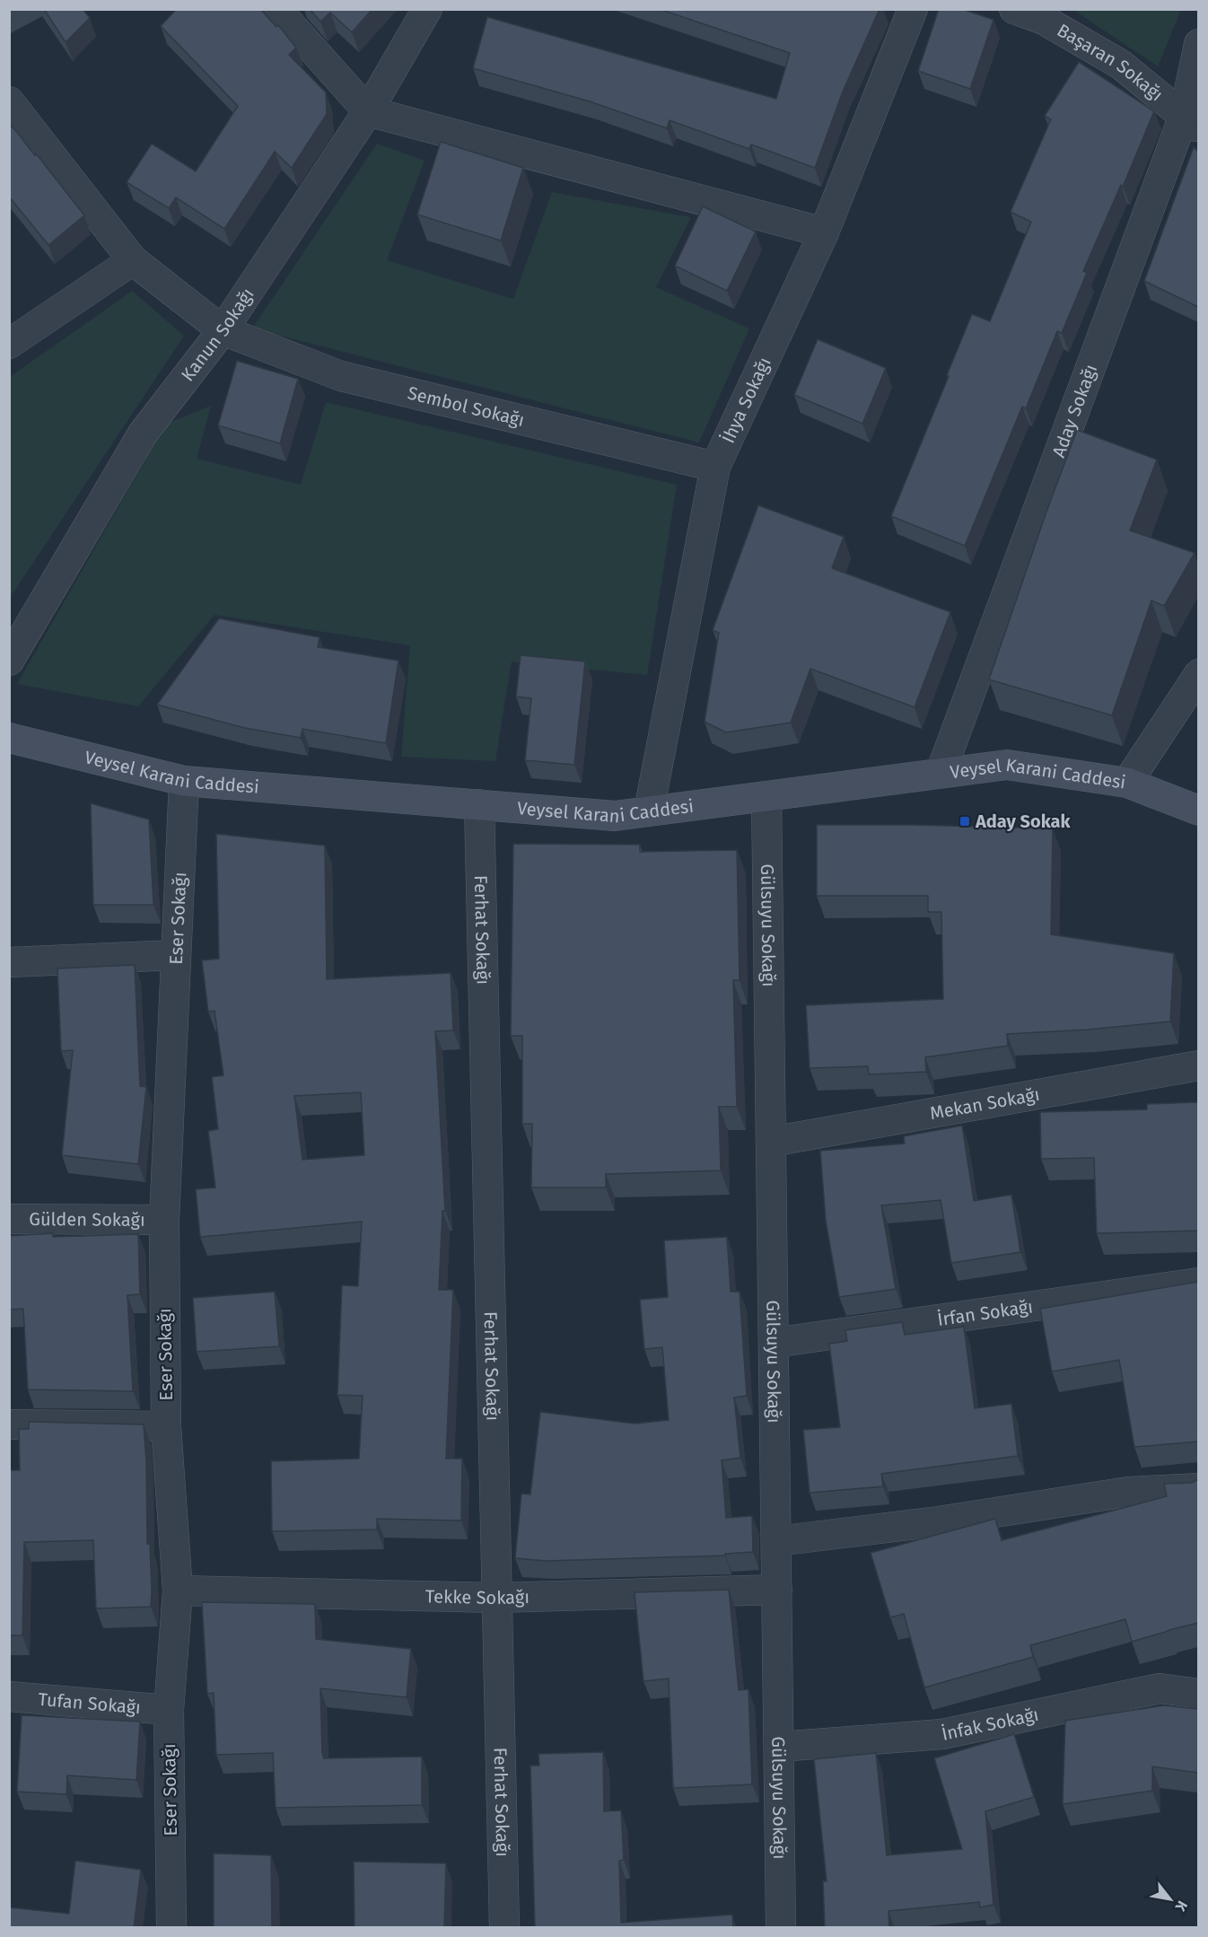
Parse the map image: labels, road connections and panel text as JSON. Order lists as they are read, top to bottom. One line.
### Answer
{"streets":{"main road":["Veysel Karani Caddesi"],"street":["Başaran Sokağı","Kanun Sokağı","İhya Sokağı","Sembol Sokağı","Aday Sokağı","Eser Sokağı","Gülsuyu Sokağı","Ferhat Sokağı","Mekan Sokağı","Gülden Sokağı","İrfan Sokağı","Tekke Sokağı","Tufan Sokağı","İnfak Sokağı"]},"crossings":[["Başaran Sokağı","Aday Sokağı"],["Kanun Sokağı","Sembol Sokağı"],["İhya Sokağı","Sembol Sokağı"],["İhya Sokağı","Veysel Karani Caddesi"],["Aday Sokağı","Veysel Karani Caddesi"],["Veysel Karani Caddesi","Eser Sokağı"],["Veysel Karani Caddesi","Gülsuyu Sokağı"],["Veysel Karani Caddesi","Ferhat Sokağı"],["Eser Sokağı","Gülden Sokağı"],["Eser Sokağı","Tekke Sokağı"],["Eser Sokağı","Tufan Sokağı"],["Gülsuyu Sokağı","Mekan Sokağı"],["Gülsuyu Sokağı","İrfan Sokağı"],["Gülsuyu Sokağı","Tekke Sokağı"],["Gülsuyu Sokağı","İnfak Sokağı"],["Ferhat Sokağı","Tekke Sokağı"]],"places":{"transit":["Aday Sokak"]},"north":"bottom right"}
